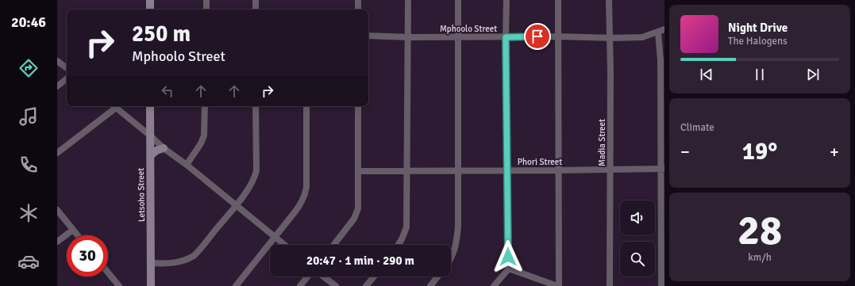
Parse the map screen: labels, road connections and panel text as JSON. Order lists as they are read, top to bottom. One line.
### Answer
{"streets":{"street":["Mphoolo Street","Madia Street","Phori Street","Letsoho Street"]},"crossings":[["Mphoolo Street","Madia Street"],["Madia Street","Phori Street"]],"page":{"tabs":"20:46","turn":["250 m","Mphoolo Street"],"song":["Night Drive","The Halogens"],"tile":["Climate",["28","km/h"]],"heat":["−","19°","+"],"limit":"30","trip":"20:47 · 1 min · 290 m"}}
